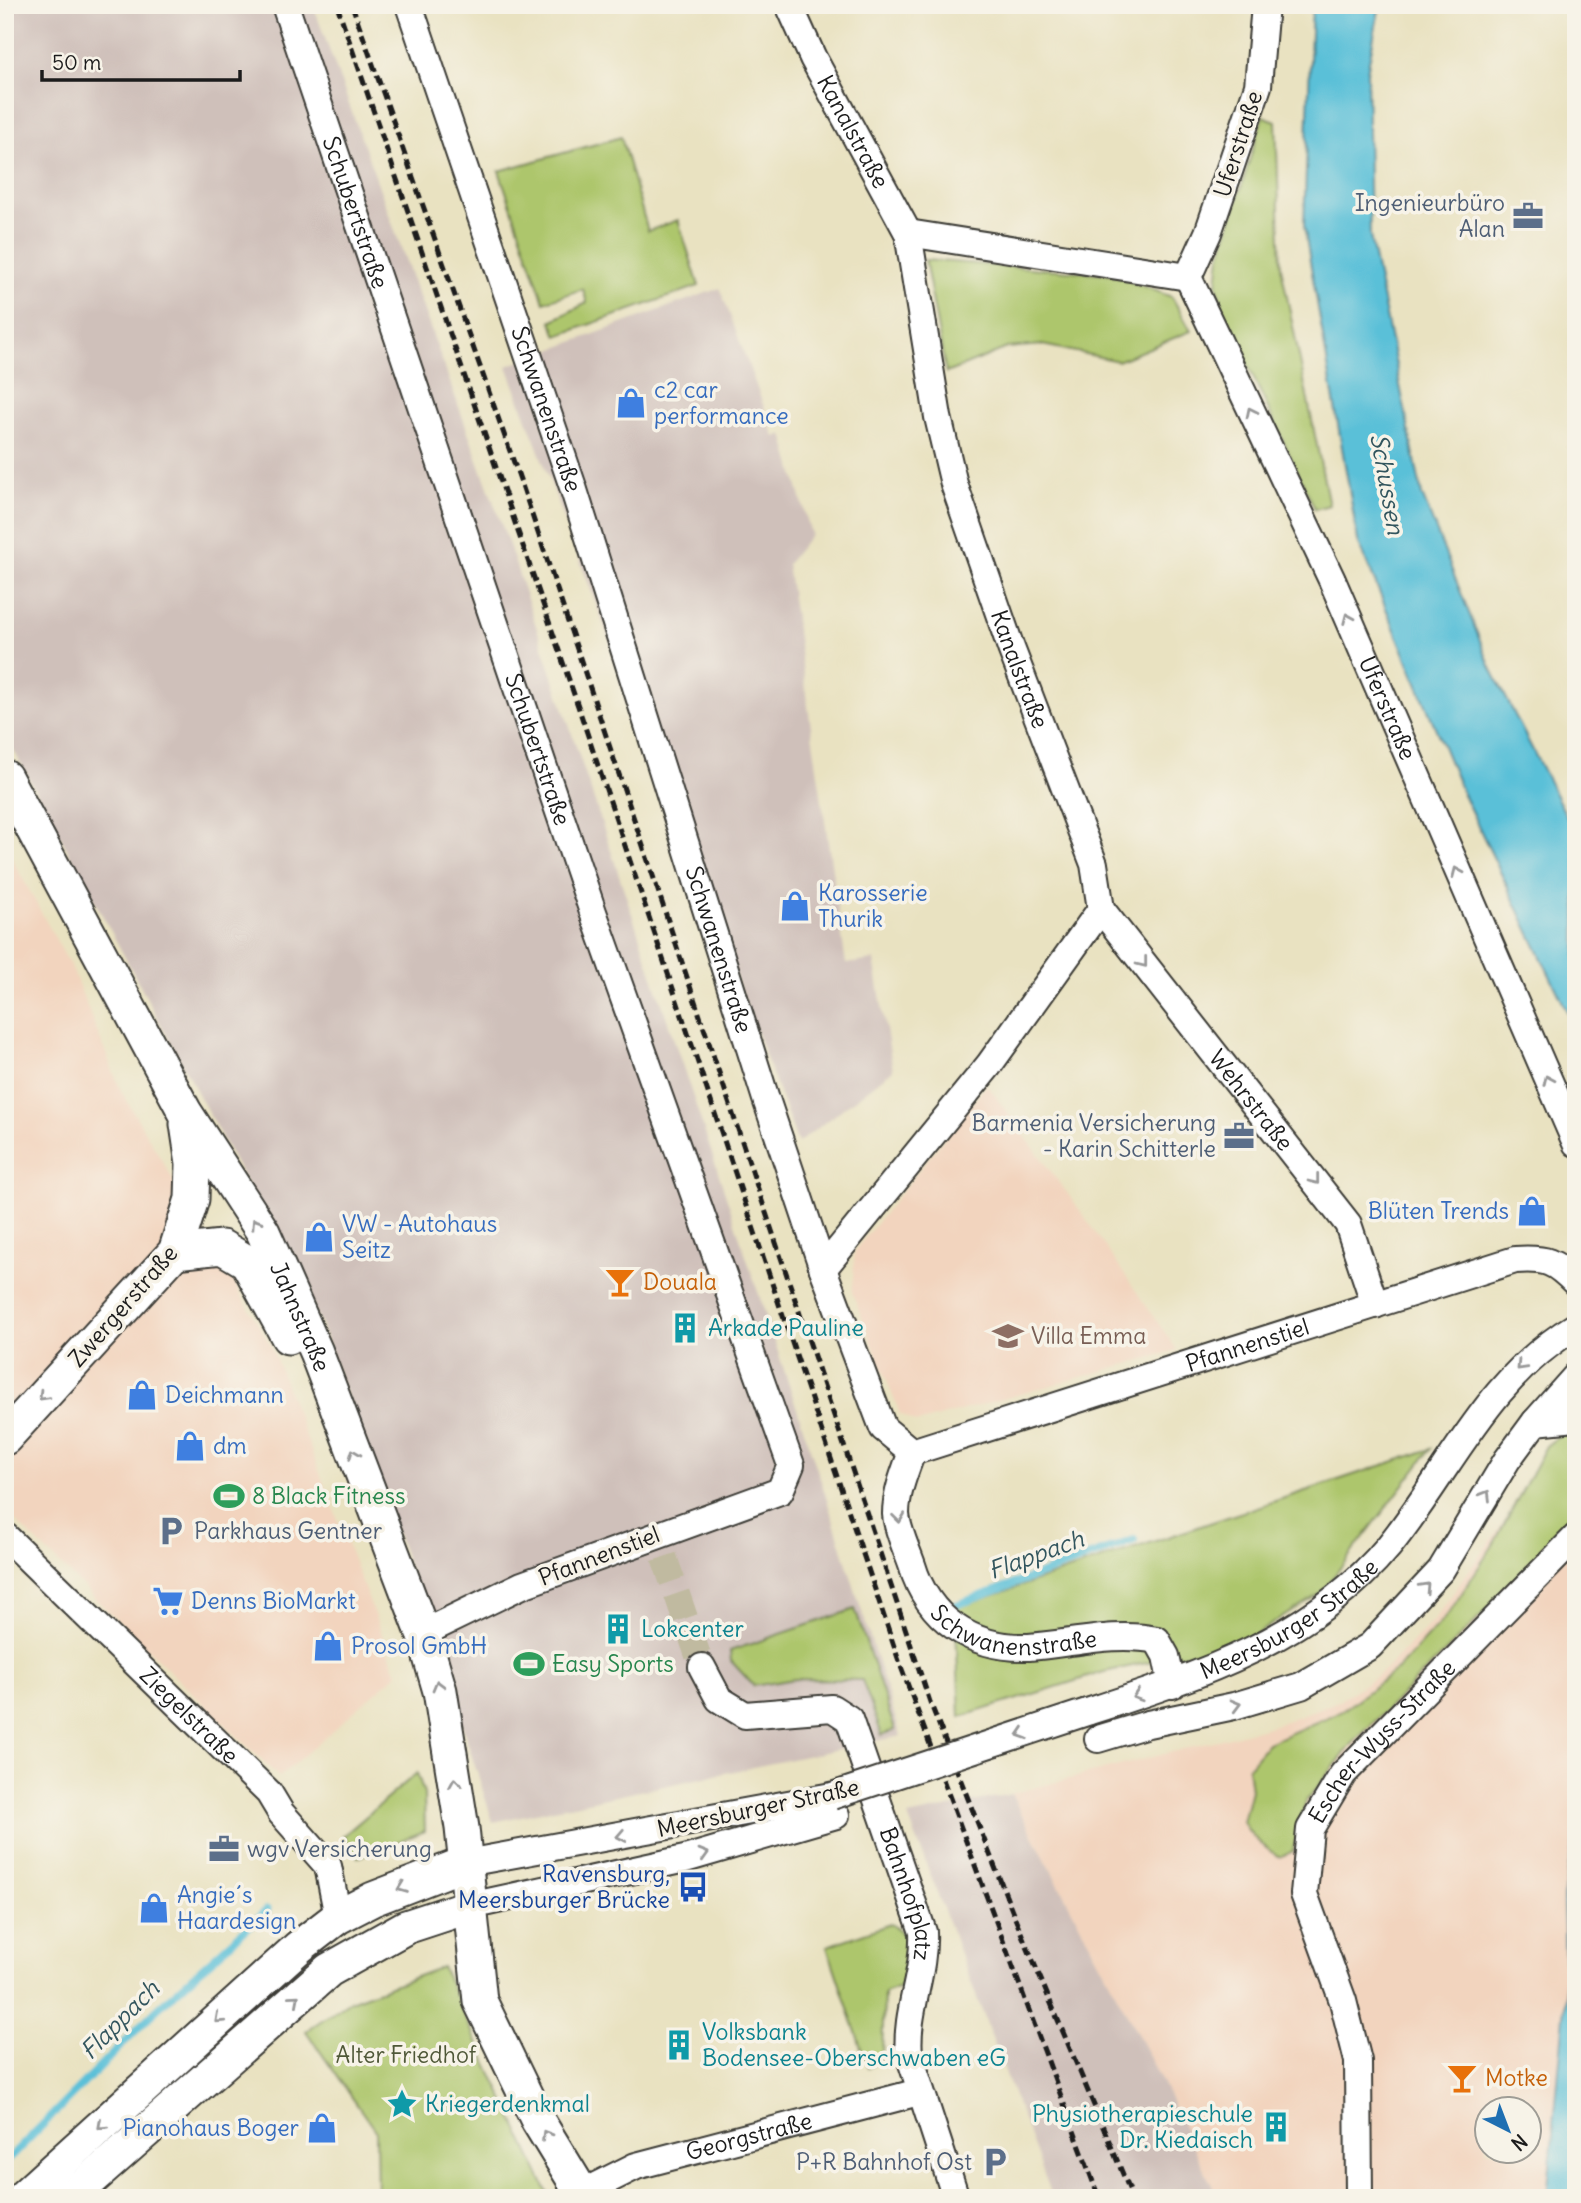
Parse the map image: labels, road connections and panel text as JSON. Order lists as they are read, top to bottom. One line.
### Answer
{"streets":{"main road":["Zwergerstraße","Jahnstraße","Meersburger Straße","Georgstraße"],"street":["Kanalstraße","Uferstraße","Schubertstraße","Schwanenstraße","Wehrstraße","Pfannenstiel","Ziegelstraße","Escher-Wyss-Straße","Bahnhofplatz"]},"crossings":[["Kanalstraße","Wehrstraße"],["Schubertstraße","Pfannenstiel"],["Schwanenstraße","Pfannenstiel"],["Schwanenstraße","Meersburger Straße"],["Wehrstraße","Pfannenstiel"],["Zwergerstraße","Jahnstraße"],["Jahnstraße","Pfannenstiel"],["Jahnstraße","Meersburger Straße"],["Jahnstraße","Georgstraße"],["Meersburger Straße","Ziegelstraße"],["Meersburger Straße","Georgstraße"],["Bahnhofplatz","Georgstraße"]],"one_way":["Uferstraße","Wehrstraße","Zwergerstraße","Jahnstraße","Georgstraße"],"water":["Schussen","Flappach"],"parks":["Alter Friedhof"],"places":{"office":["Ingenieurbüro Alan","Barmenia Versicherung - Karin Schitterle","wgv Versicherung"],"shop":["c2 car performance","Karosserie Thurik","Blüten Trends","VW - Autohaus Seitz","Deichmann","dm","Prosol GmbH","Angie´s Haardesign","Pianohaus Boger"],"bar":["Douala","Motke"],"building":["Arkade Pauline","Lokcenter","Volksbank Bodensee-Oberschwaben eG","Physiotherapieschule Dr. Kiedaisch"],"school or university":["Villa Emma"],"sports":["8 Black Fitness","Easy Sports"],"parking":["Parkhaus Gentner","P+R Bahnhof Ost"],"supermarket":["Denns BioMarkt"],"bus stop":["Ravensburg, Meersburger Brücke"],"place":["Kriegerdenkmal"]},"scale_bar":"50 m","north":"bottom right"}
